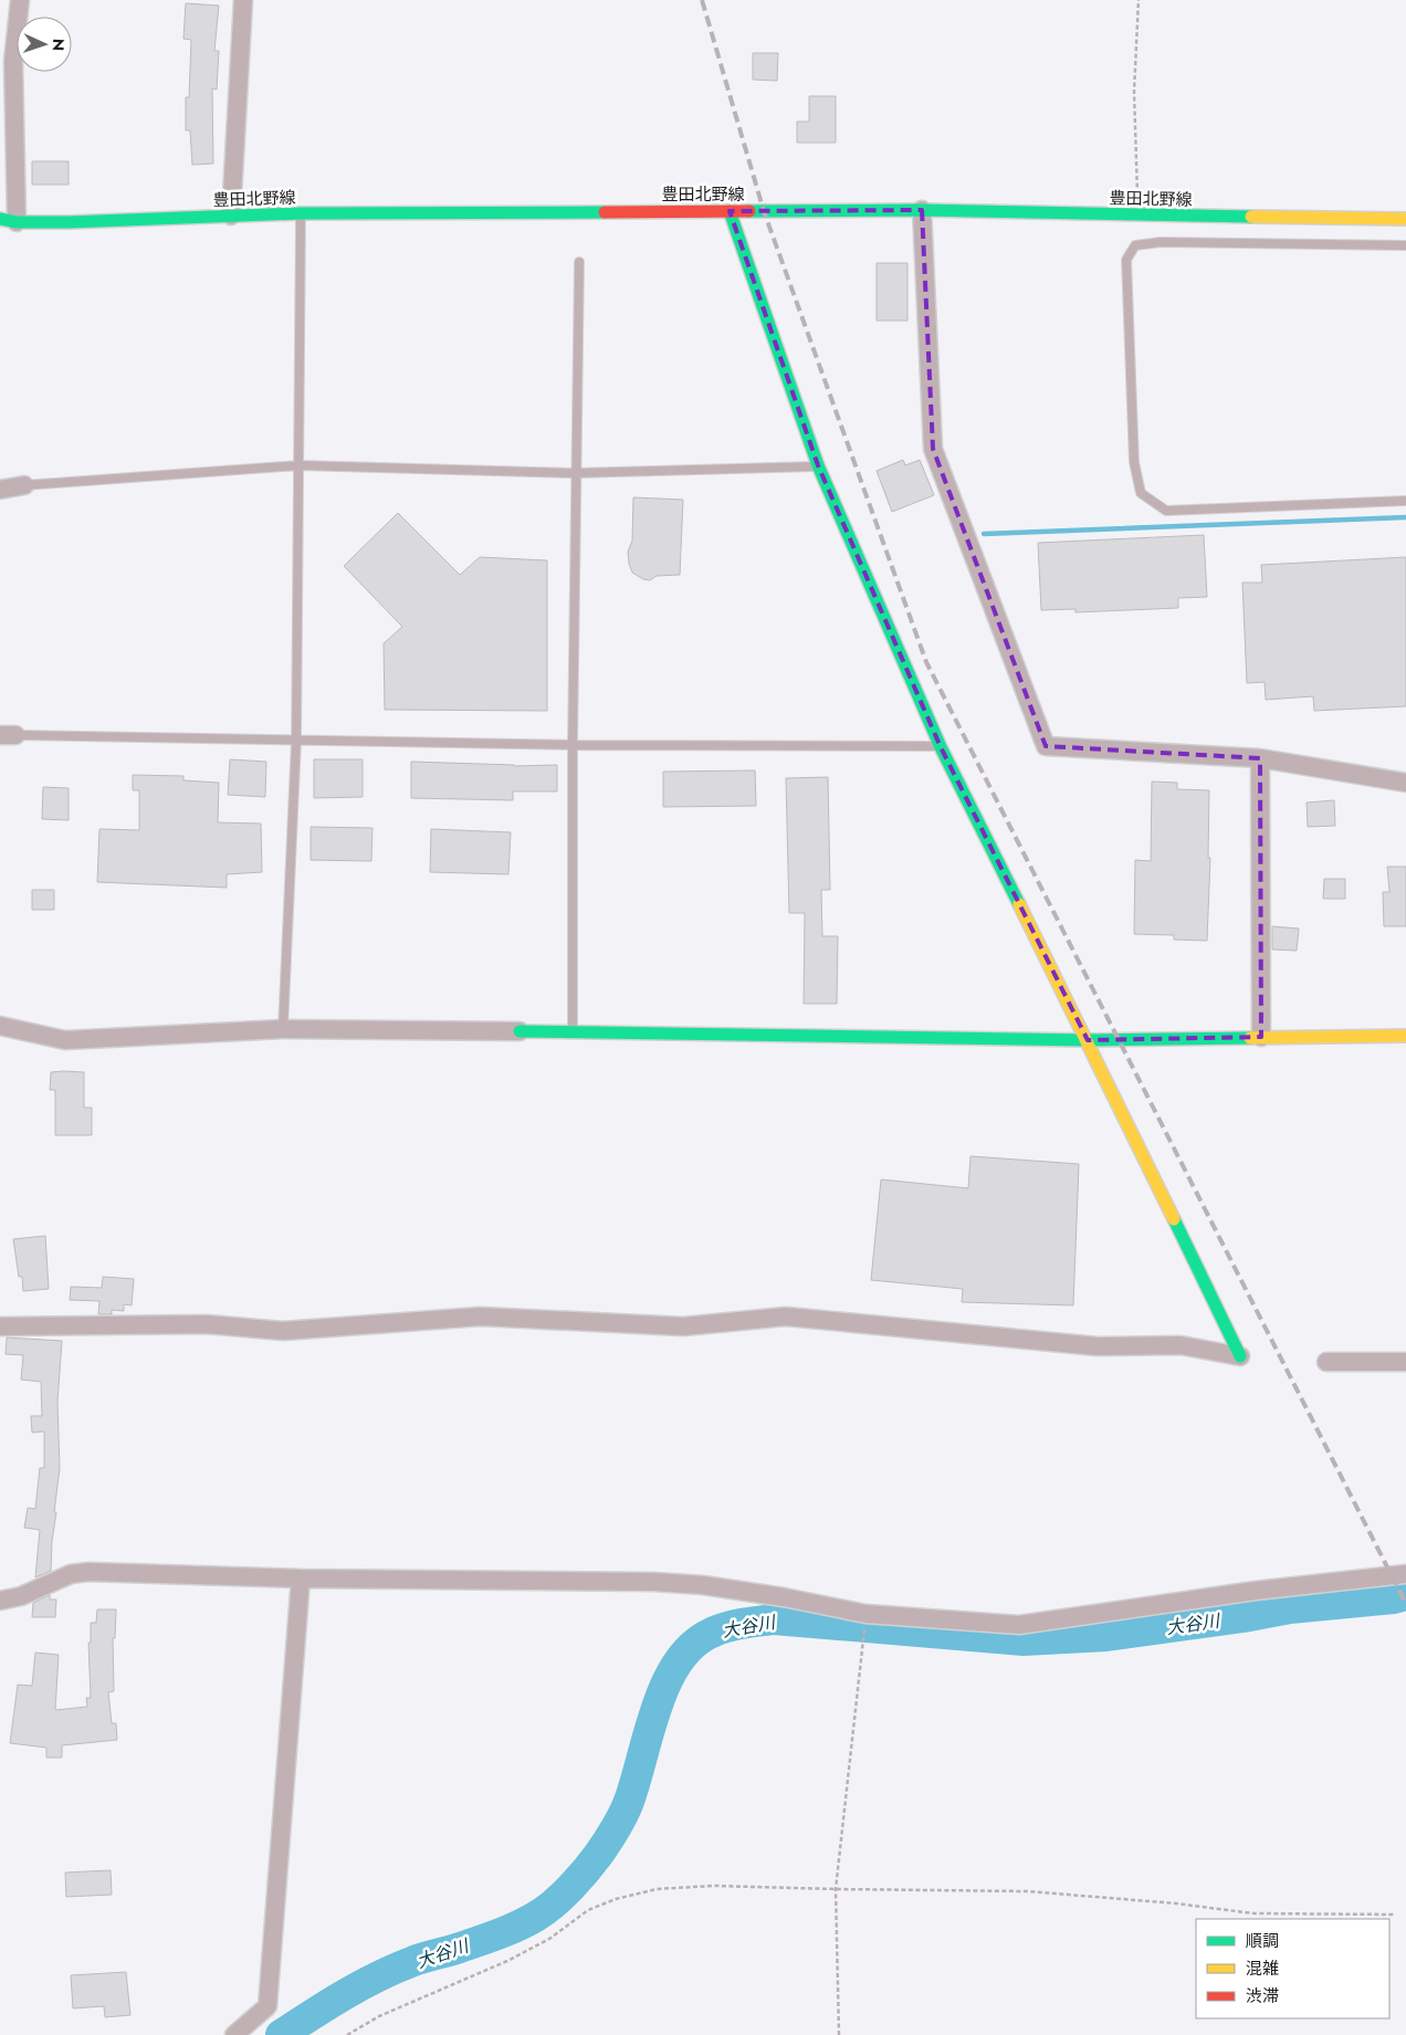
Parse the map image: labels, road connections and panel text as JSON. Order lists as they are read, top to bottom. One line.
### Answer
{"streets":{"street":["豊田北野線"]},"water":["大谷川"],"legend":["順調","混雑","渋滞"],"north":"right"}
